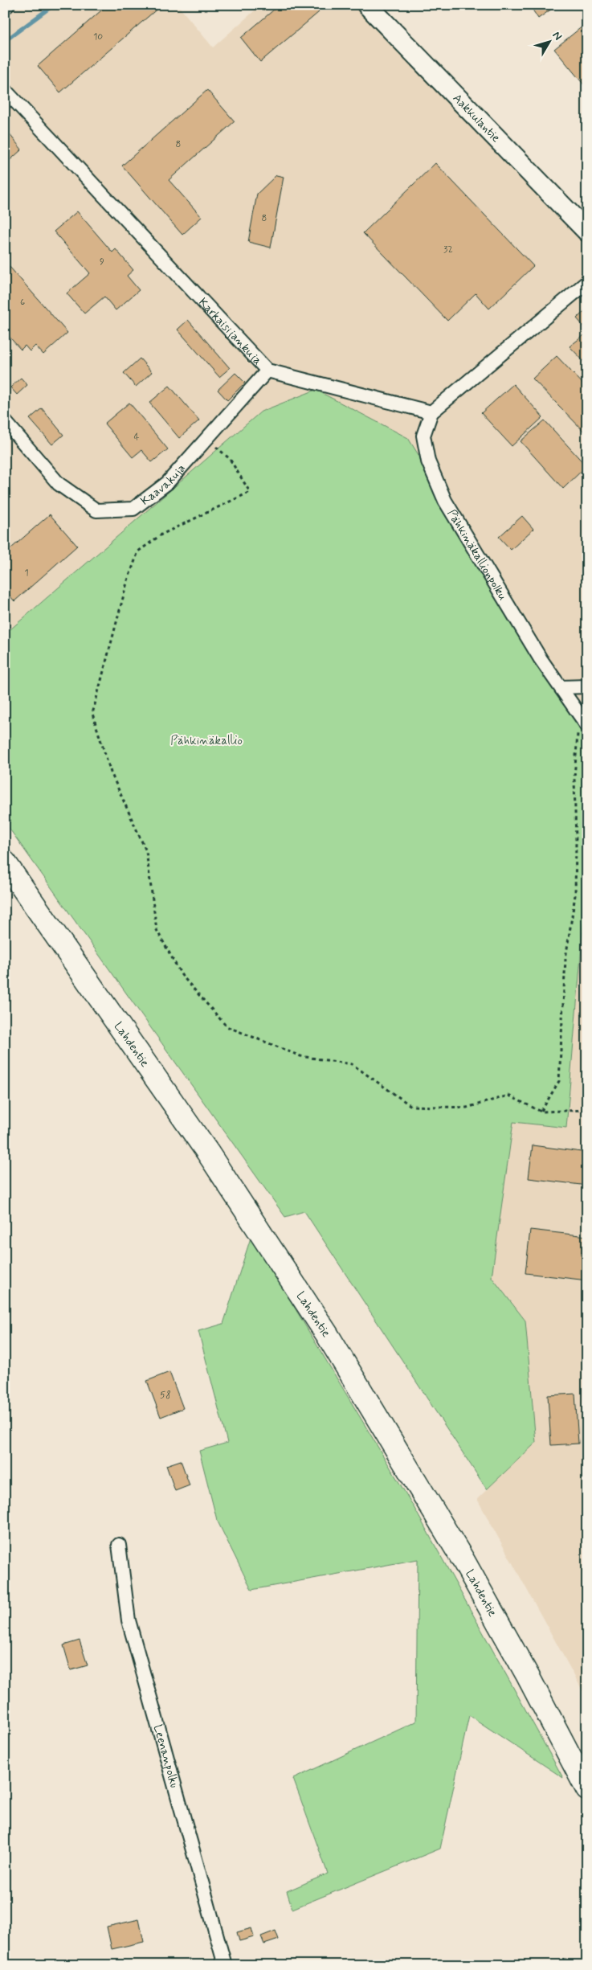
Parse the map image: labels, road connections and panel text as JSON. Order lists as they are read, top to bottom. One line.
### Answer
{"streets":{"highway":["Lahdentie"],"street":["Aakkulantie","Karkaisijankuja","Kaavakuja","Pähkinäkallionpolku","Leenanpolku"]},"crossings":[["Karkaisijankuja","Kaavakuja"],["Karkaisijankuja","Pähkinäkallionpolku"]],"parks":["Pähkinäkallio"],"house_numbers":["10","8","8","32","9","6","4","1","58"],"north":"top right"}
